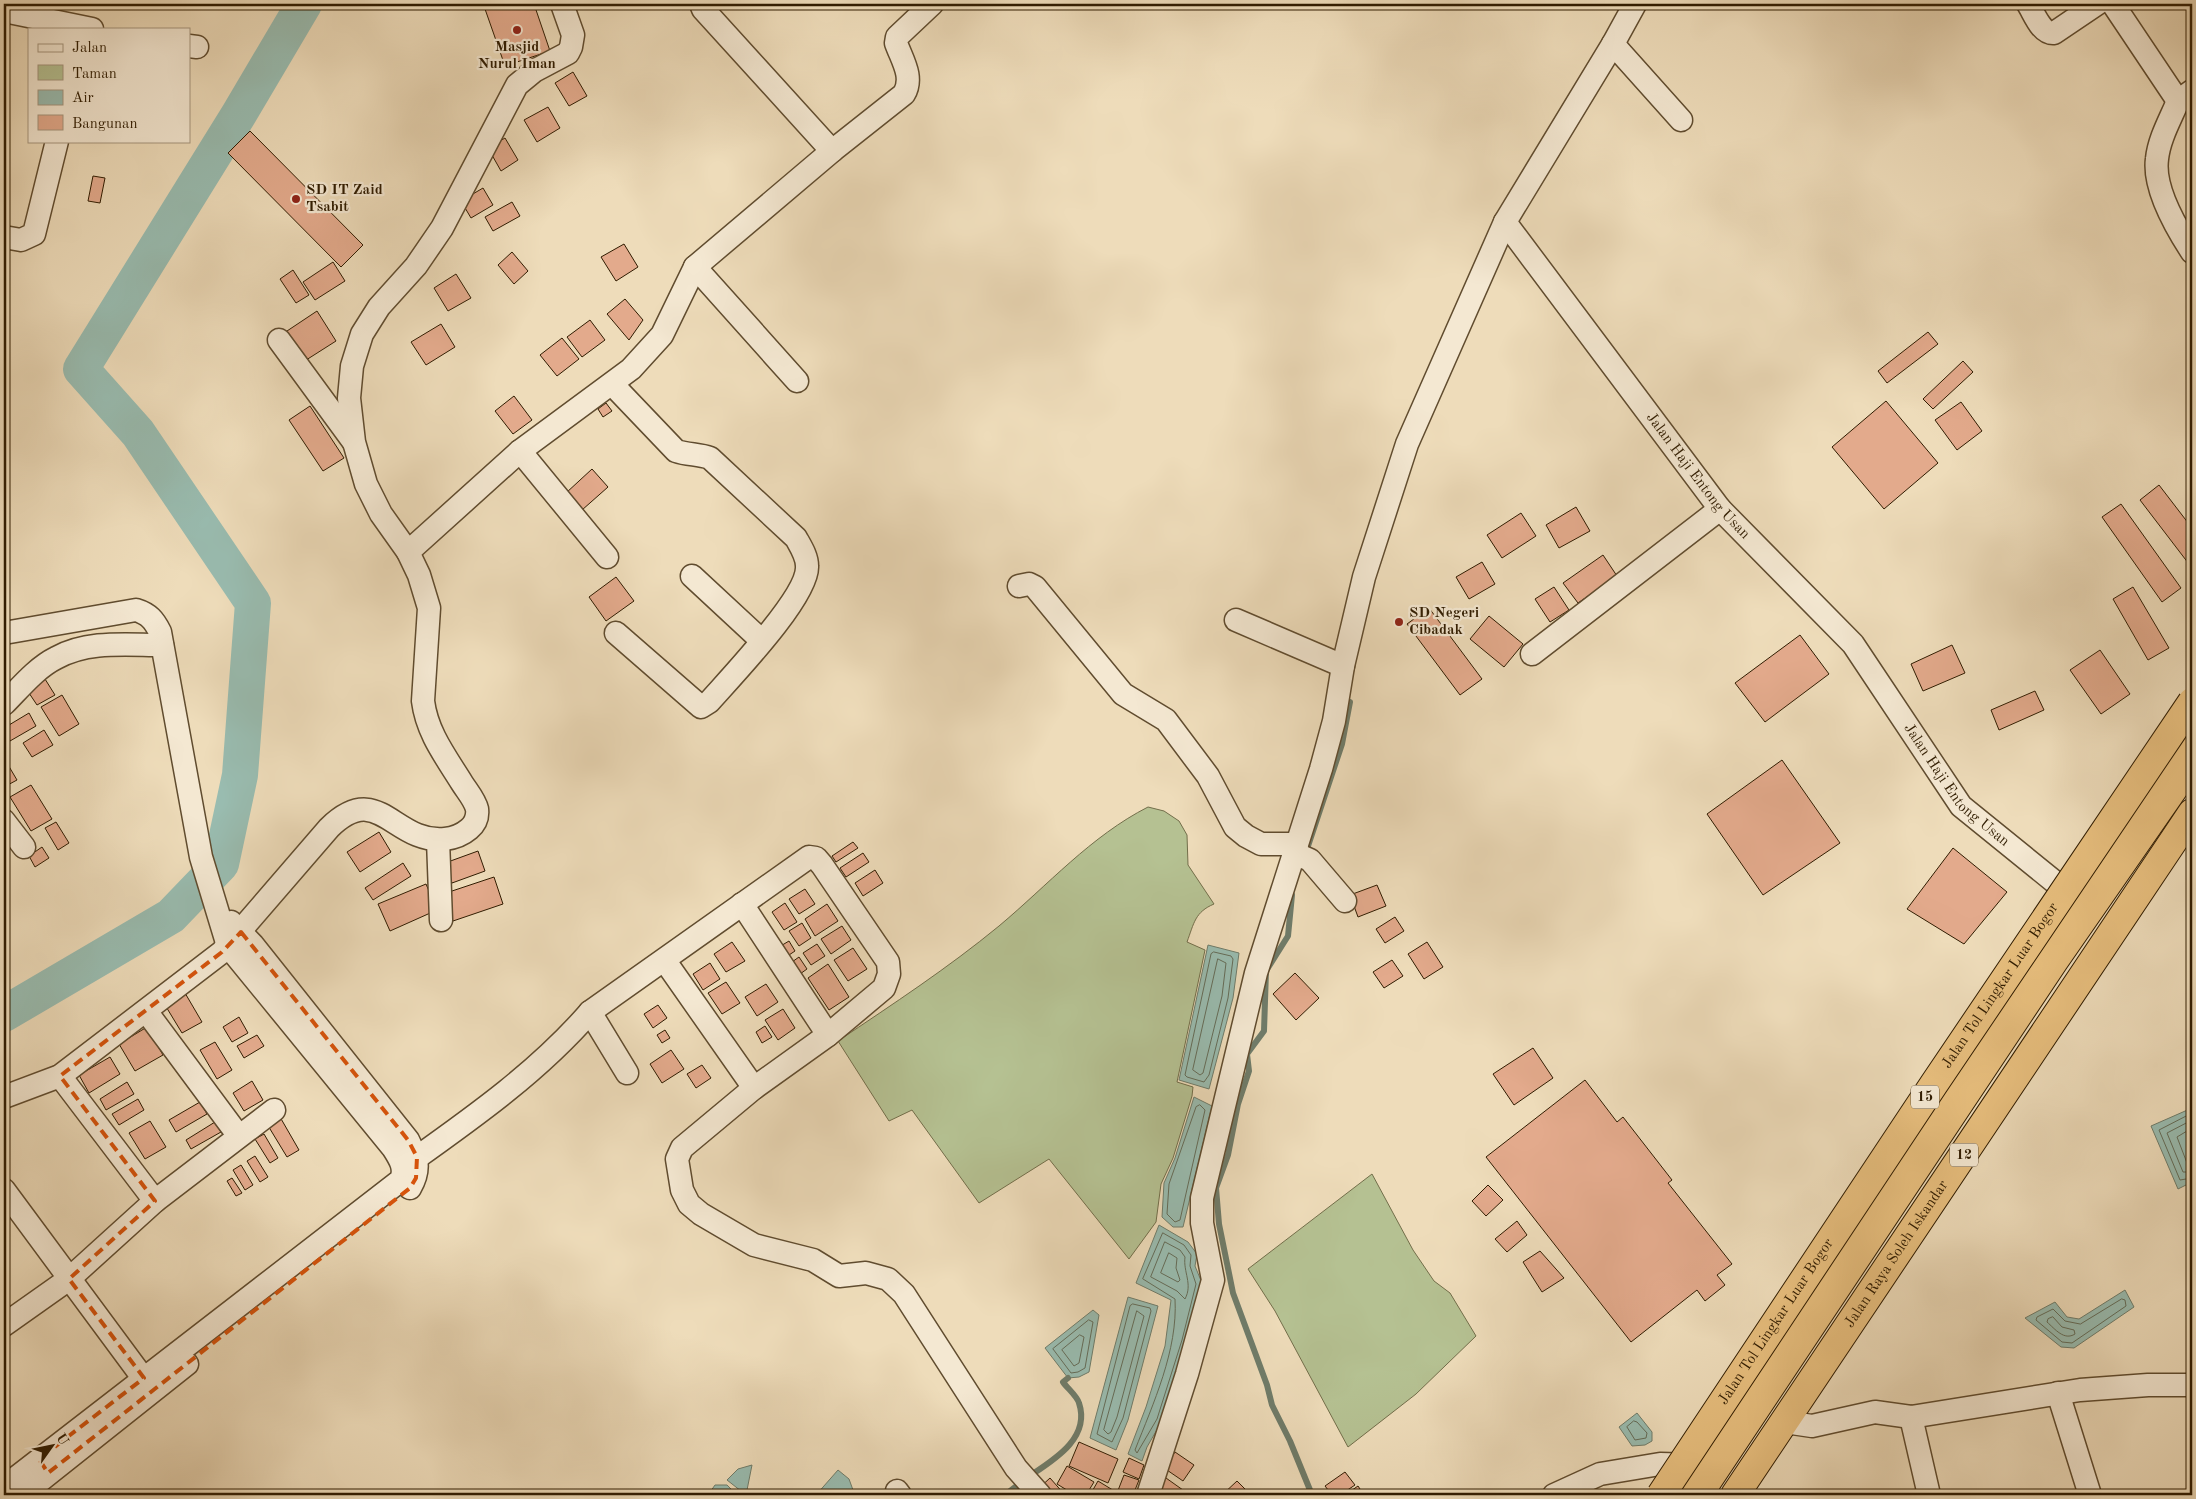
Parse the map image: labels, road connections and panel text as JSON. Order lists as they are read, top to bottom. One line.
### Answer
{"streets":{"highway":["Jalan Tol Lingkar Luar Bogor","15","12","Jalan Raya Soleh Iskandar"],"street":["Jalan Haji Entong Usan"]},"places":["Masjid Nurul Iman","SD IT Zaid Tsabit","SD Negeri Cibadak"],"legend":["Jalan","Taman","Air","Bangunan"],"north":"top right"}
